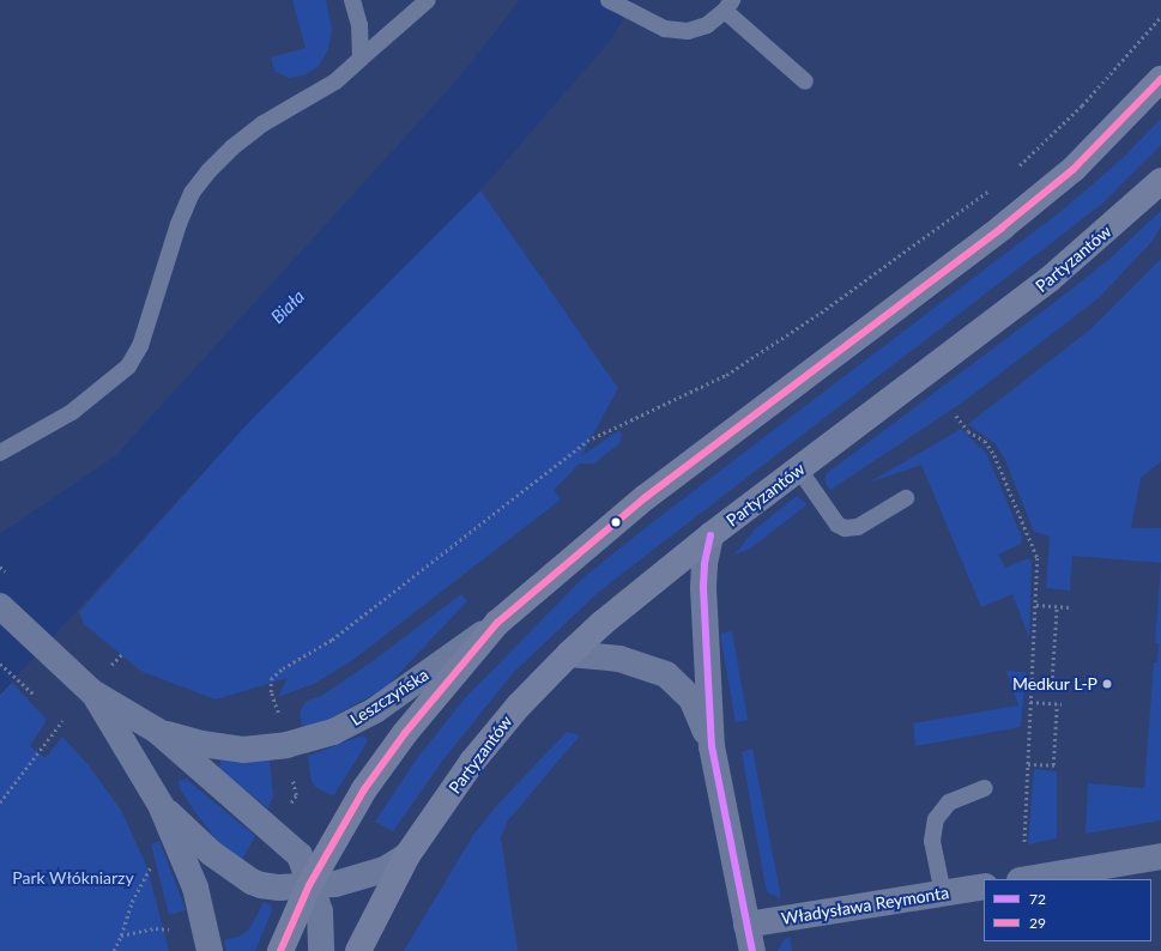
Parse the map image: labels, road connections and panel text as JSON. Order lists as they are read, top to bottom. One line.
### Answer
{"streets":{"main road":["Partyzantów"],"street":["Leszczyńska","Władysława Reymonta"]},"crossings":[["Partyzantów","Leszczyńska"]],"water":["Biała"],"parks":["Park Włókniarzy"],"places":["Medkur L-P"],"lines":["transit line 29","transit line 72"],"legend":["72","29"]}
